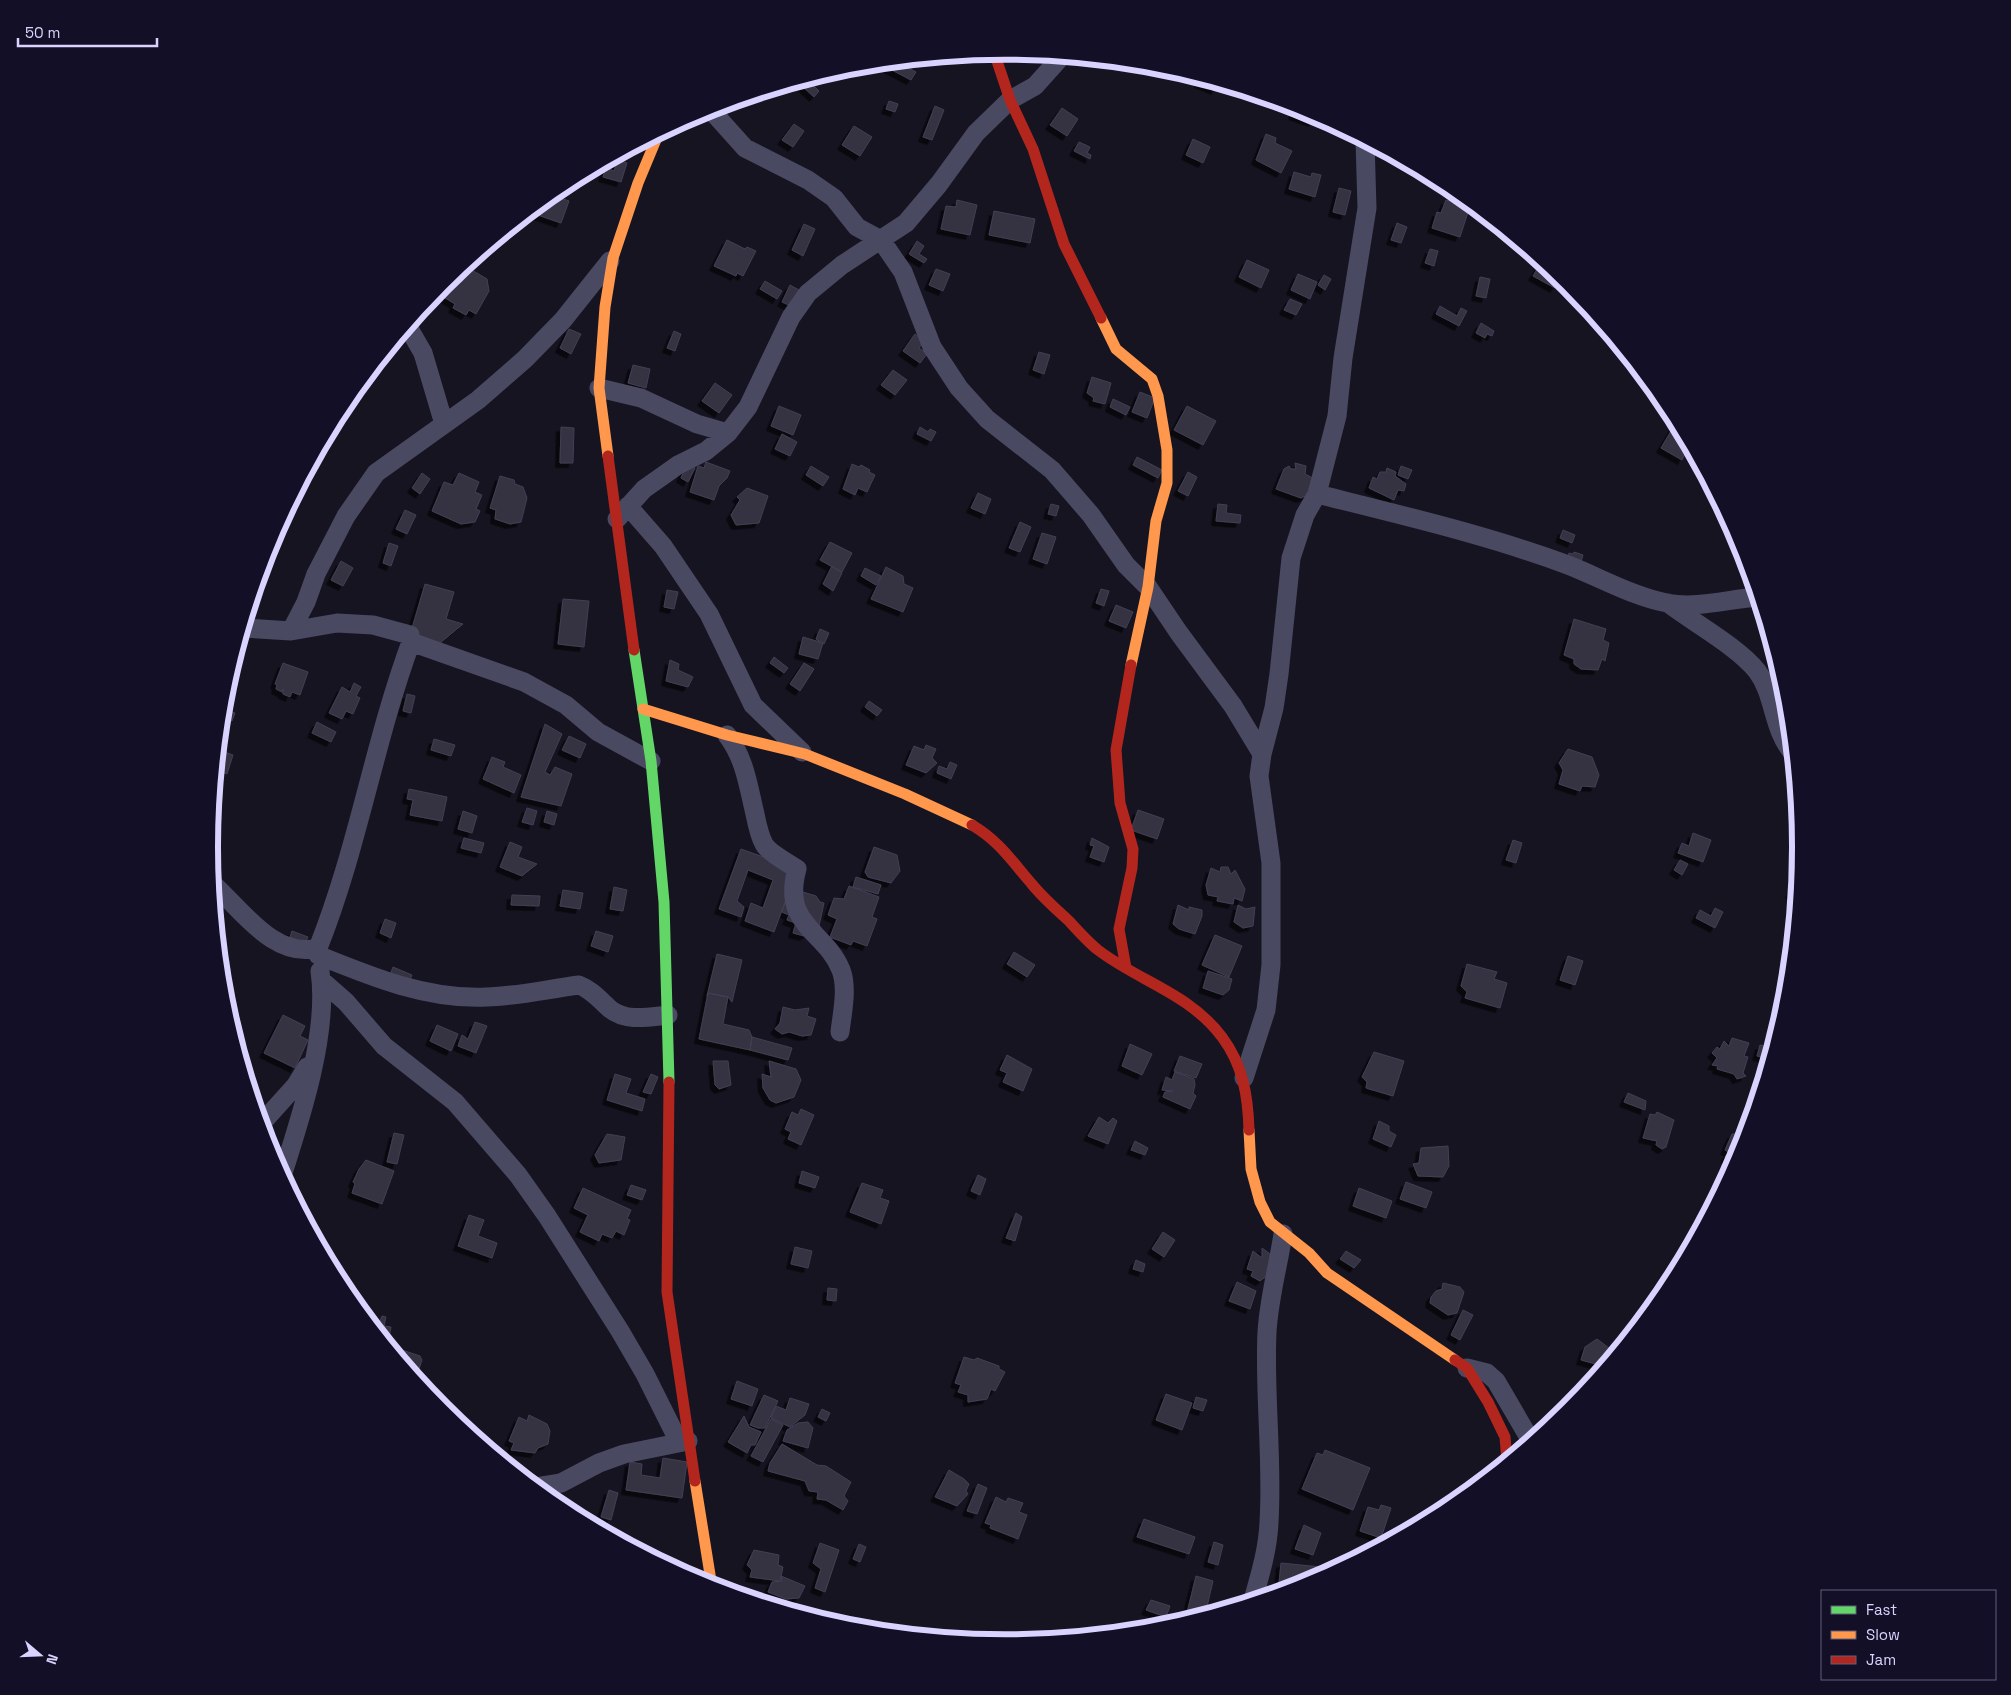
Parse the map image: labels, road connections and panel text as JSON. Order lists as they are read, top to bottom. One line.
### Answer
{"legend":["Fast","Slow","Jam"],"scale_bar":"50 m","north":"right"}
